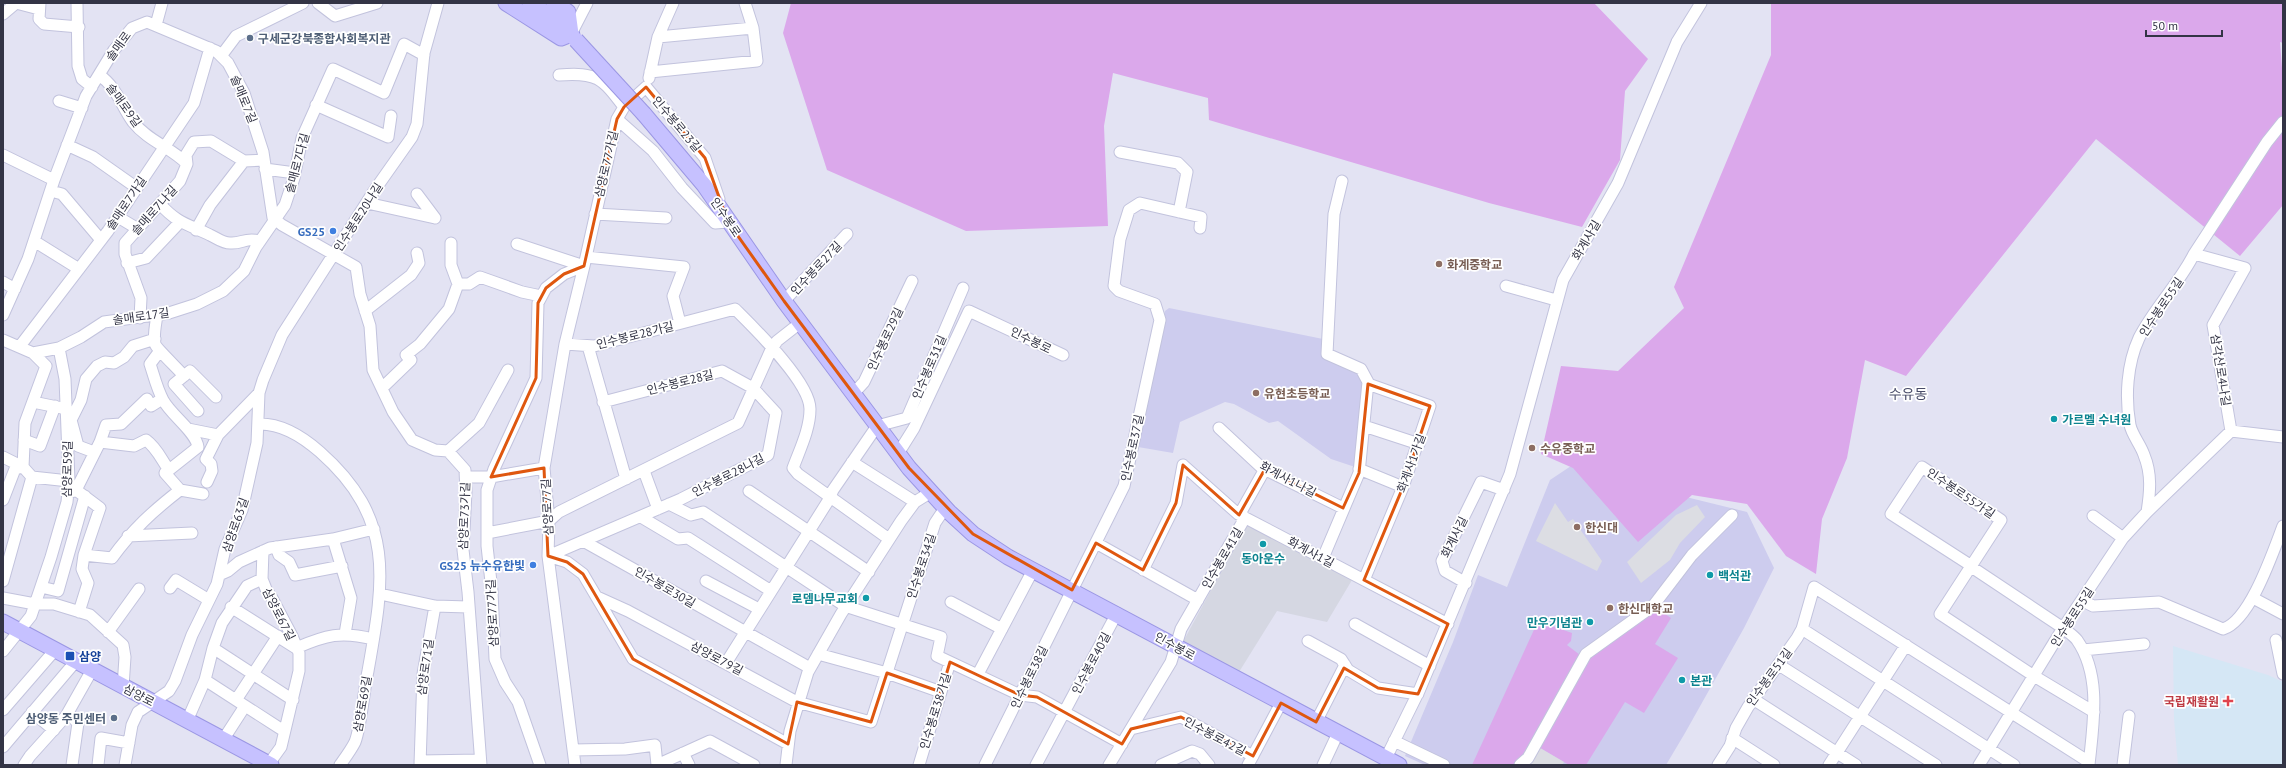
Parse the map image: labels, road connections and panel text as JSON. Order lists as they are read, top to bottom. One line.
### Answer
{"streets":{"main road":["인수봉로","삼양로"],"street":["솔매로","솔매로7길","솔매로9길","인수봉로23길","솔매로7다길","삼양로77가길","솔매로7가길","솔매로7나길","인수봉로20나길","화계사길","인수봉로27길","인수봉로55길","솔매로17길","인수봉로28가길","인수봉로29길","인수봉로31길","삼각산로4나길","인수봉로28길","인수봉로37길","화계사1가길","삼양로59길","인수봉로28나길","화계사1나길","인수봉로55가길","삼양로77길","삼양로73가길","삼양로63길","화계사1길","인수봉로41길","인수봉로34길","인수봉로30길","삼양로67길","삼양로79길","인수봉로40길","삼양로71길","인수봉로38길","인수봉로51길","삼양로69길","인수봉로38가길","인수봉로42길"]},"crossings":[["솔매로","솔매로7길"],["솔매로","솔매로9길"],["솔매로7길","솔매로7다길"],["솔매로7길","솔매로7가길"],["솔매로7길","솔매로17길"],["솔매로9길","솔매로7가길"],["솔매로9길","솔매로7나길"],["인수봉로23길","인수봉로"],["솔매로7다길","인수봉로20나길"],["솔매로7다길","솔매로17길"],["삼양로77가길","인수봉로28가길"],["삼양로77가길","삼양로77길"],["솔매로7나길","솔매로17길"],["인수봉로20나길","삼양로63길"],["인수봉로20나길","삼양로69길"],["인수봉로","화계사길"],["인수봉로","인수봉로27길"],["인수봉로","인수봉로29길"],["인수봉로","인수봉로31길"],["인수봉로","인수봉로37길"],["인수봉로","인수봉로41길"],["인수봉로","인수봉로34길"],["인수봉로","인수봉로40길"],["인수봉로","인수봉로38길"],["화계사길","화계사1길"],["인수봉로55길","삼각산로4나길"],["인수봉로55길","인수봉로55가길"],["솔매로17길","삼양로59길"],["인수봉로28가길","삼양로77길"],["인수봉로28길","인수봉로28나길"],["인수봉로37길","인수봉로38길"],["화계사1가길","화계사1길"],["삼양로59길","삼양로"],["인수봉로28나길","삼양로77길"],["인수봉로28나길","인수봉로30길"],["화계사1나길","인수봉로41길"],["삼양로73가길","삼양로71길"],["삼양로63길","삼양로"],["삼양로63길","삼양로69길"],["화계사1길","인수봉로41길"],["인수봉로34길","삼양로79길"],["삼양로67길","삼양로"],["인수봉로38길","인수봉로38가길"]],"districts":["수유동"],"places":{"other":["구세군강북종합사회복지관","GS25","화계중학교","유현초등학교","가르멜 수녀원","수유중학교","한신대","동아운수","GS25 뉴수유한빛","백석관","로뎀나무교회","한신대학교","만우기념관","본관","삼양동 주민센터"],"transit":["삼양"],"health":["국립재활원"]},"scale_bar":"50 m"}
